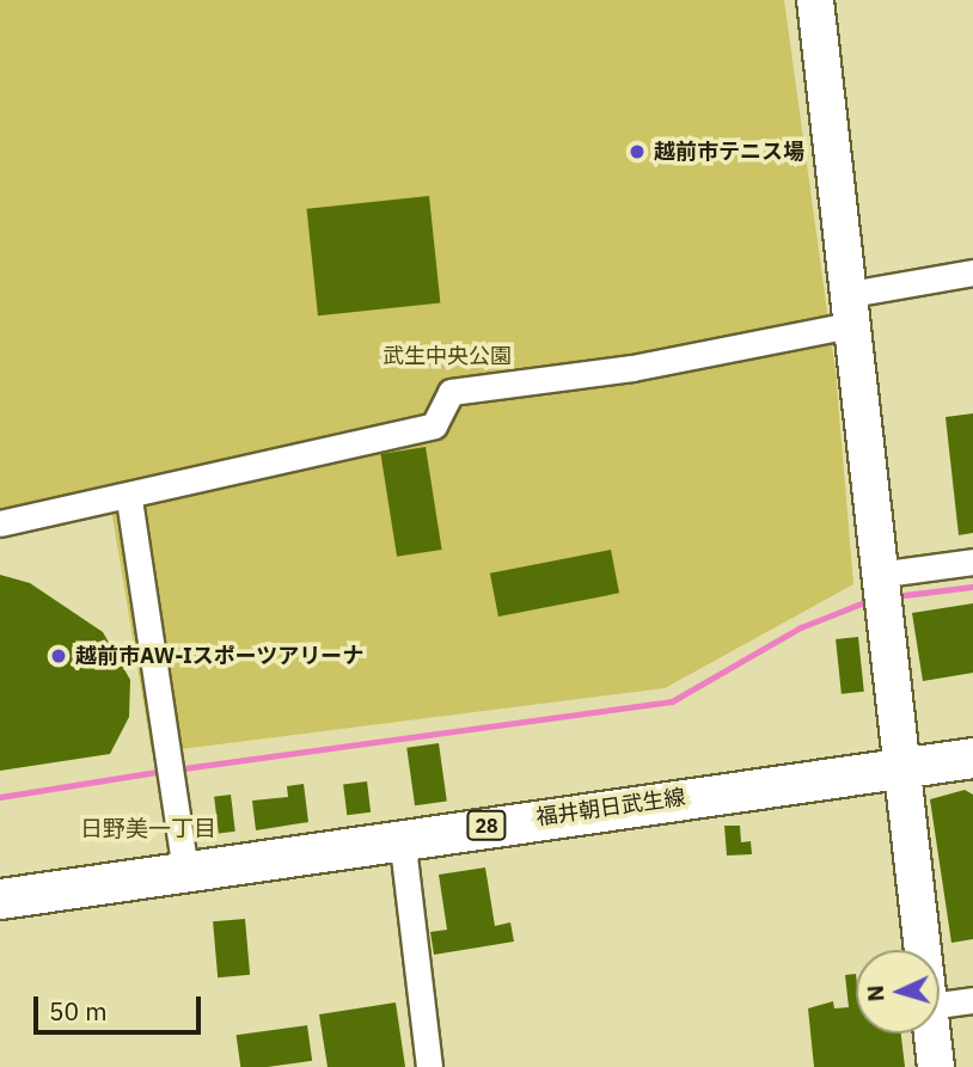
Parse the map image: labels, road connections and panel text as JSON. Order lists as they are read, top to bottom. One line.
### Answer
{"streets":{"main road":["福井朝日武生線","28"]},"districts":["日野美一丁目"],"parks":["武生中央公園"],"places":["越前市テニス場","越前市AW-Iスポーツアリーナ"],"scale_bar":"50 m","north":"left"}
